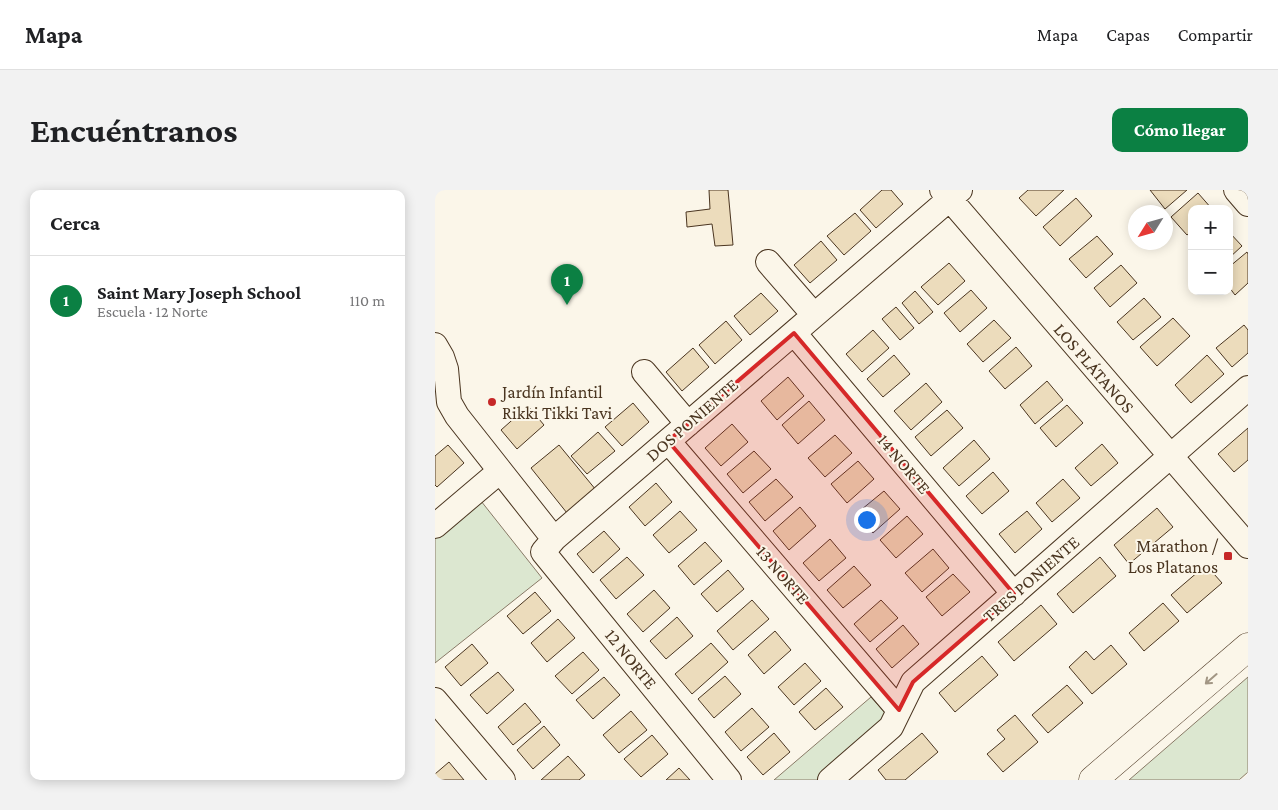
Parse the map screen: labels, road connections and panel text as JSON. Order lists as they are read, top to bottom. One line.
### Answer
{"streets":{"street":["LOS PLÁTANOS","DOS PONIENTE","14 NORTE","13 NORTE","TRES PONIENTE","12 NORTE"]},"crossings":[["LOS PLÁTANOS","DOS PONIENTE"],["LOS PLÁTANOS","TRES PONIENTE"],["DOS PONIENTE","14 NORTE"],["DOS PONIENTE","13 NORTE"],["DOS PONIENTE","12 NORTE"],["14 NORTE","TRES PONIENTE"],["13 NORTE","TRES PONIENTE"]],"places":{"other":["Jardín Infantil Rikki Tikki Tavi"],"transit":["Marathon / Los Platanos"]},"north":"bottom left","page":{"header":"Mapa","nav":["Mapa","Capas","Compartir"],"buttons":"Cómo llegar","title":"Encuéntranos","heading":"Cerca","map_buttons":["+","−"],"list":[{"mark":"1","name":"Saint Mary Joseph School","note":"Escuela · 12 Norte","value":"110 m"}],"pins":"1"}}
